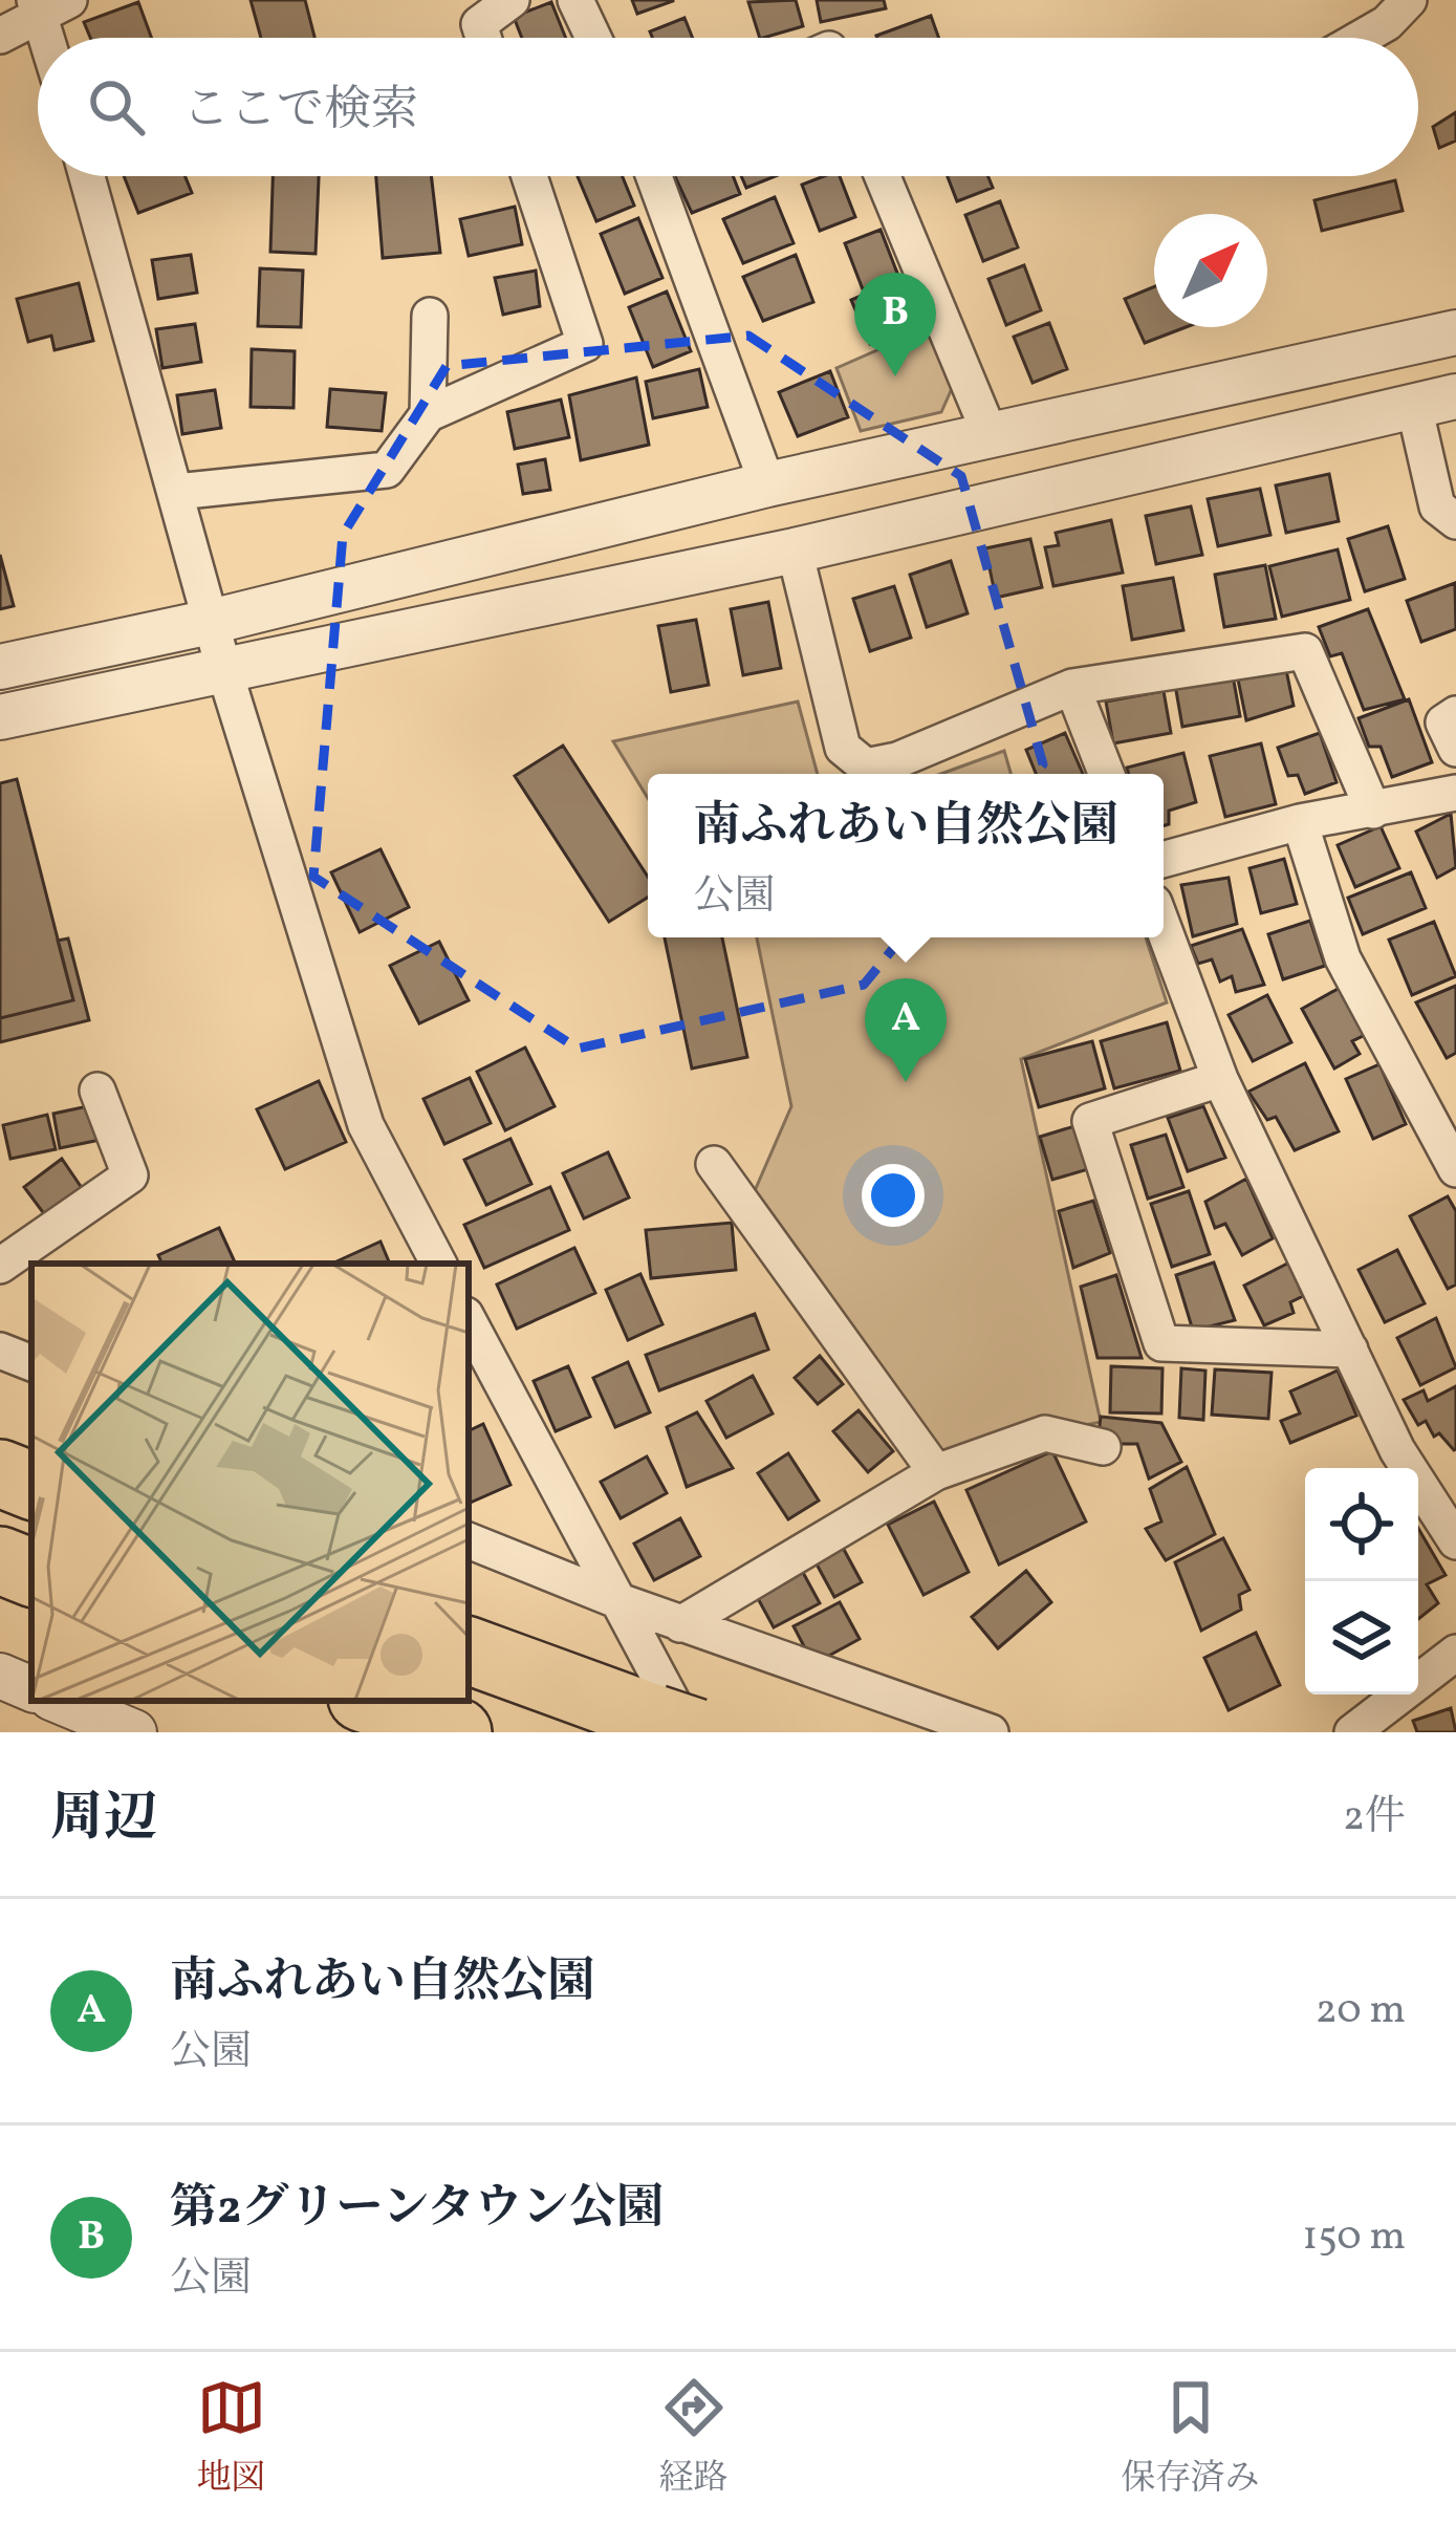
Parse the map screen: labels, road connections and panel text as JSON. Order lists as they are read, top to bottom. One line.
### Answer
{"north":"top right","page":{"search":"ここで検索","pins":["B","A"],"popup":["南ふれあい自然公園","公園"],"heading":["周辺","2件"],"list":[{"mark":"A","name":"南ふれあい自然公園","note":"公園","value":"20 m"},{"mark":"B","name":"第2グリーンタウン公園","note":"公園","value":"150 m"}],"nav":["地図","経路","保存済み"]}}
